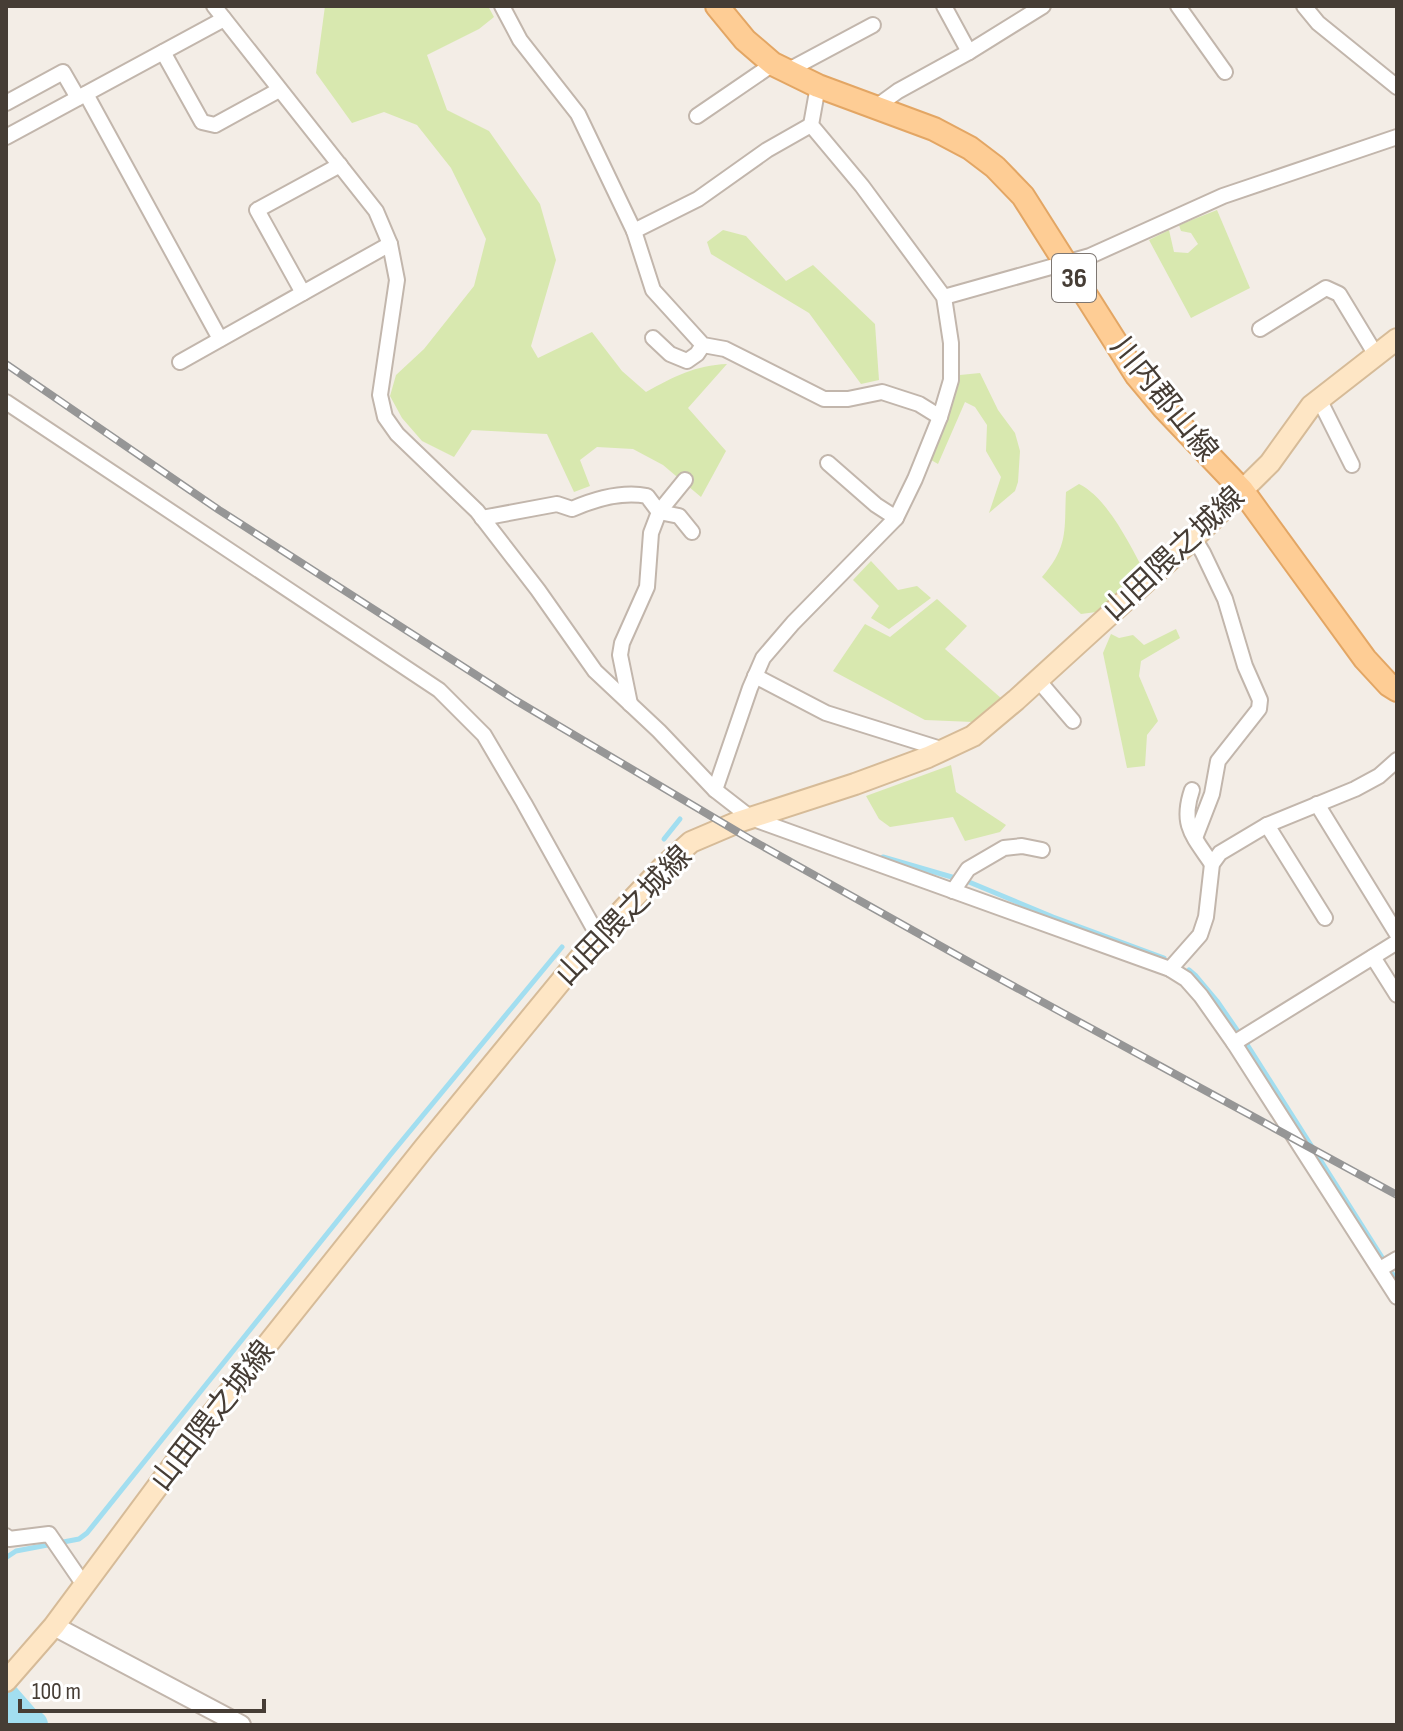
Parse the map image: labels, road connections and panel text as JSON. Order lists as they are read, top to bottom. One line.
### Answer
{"streets":{"main road":["36","川内郡山線","山田隈之城線"]},"crossings":[["川内郡山線","山田隈之城線"]],"scale_bar":"100 m"}
